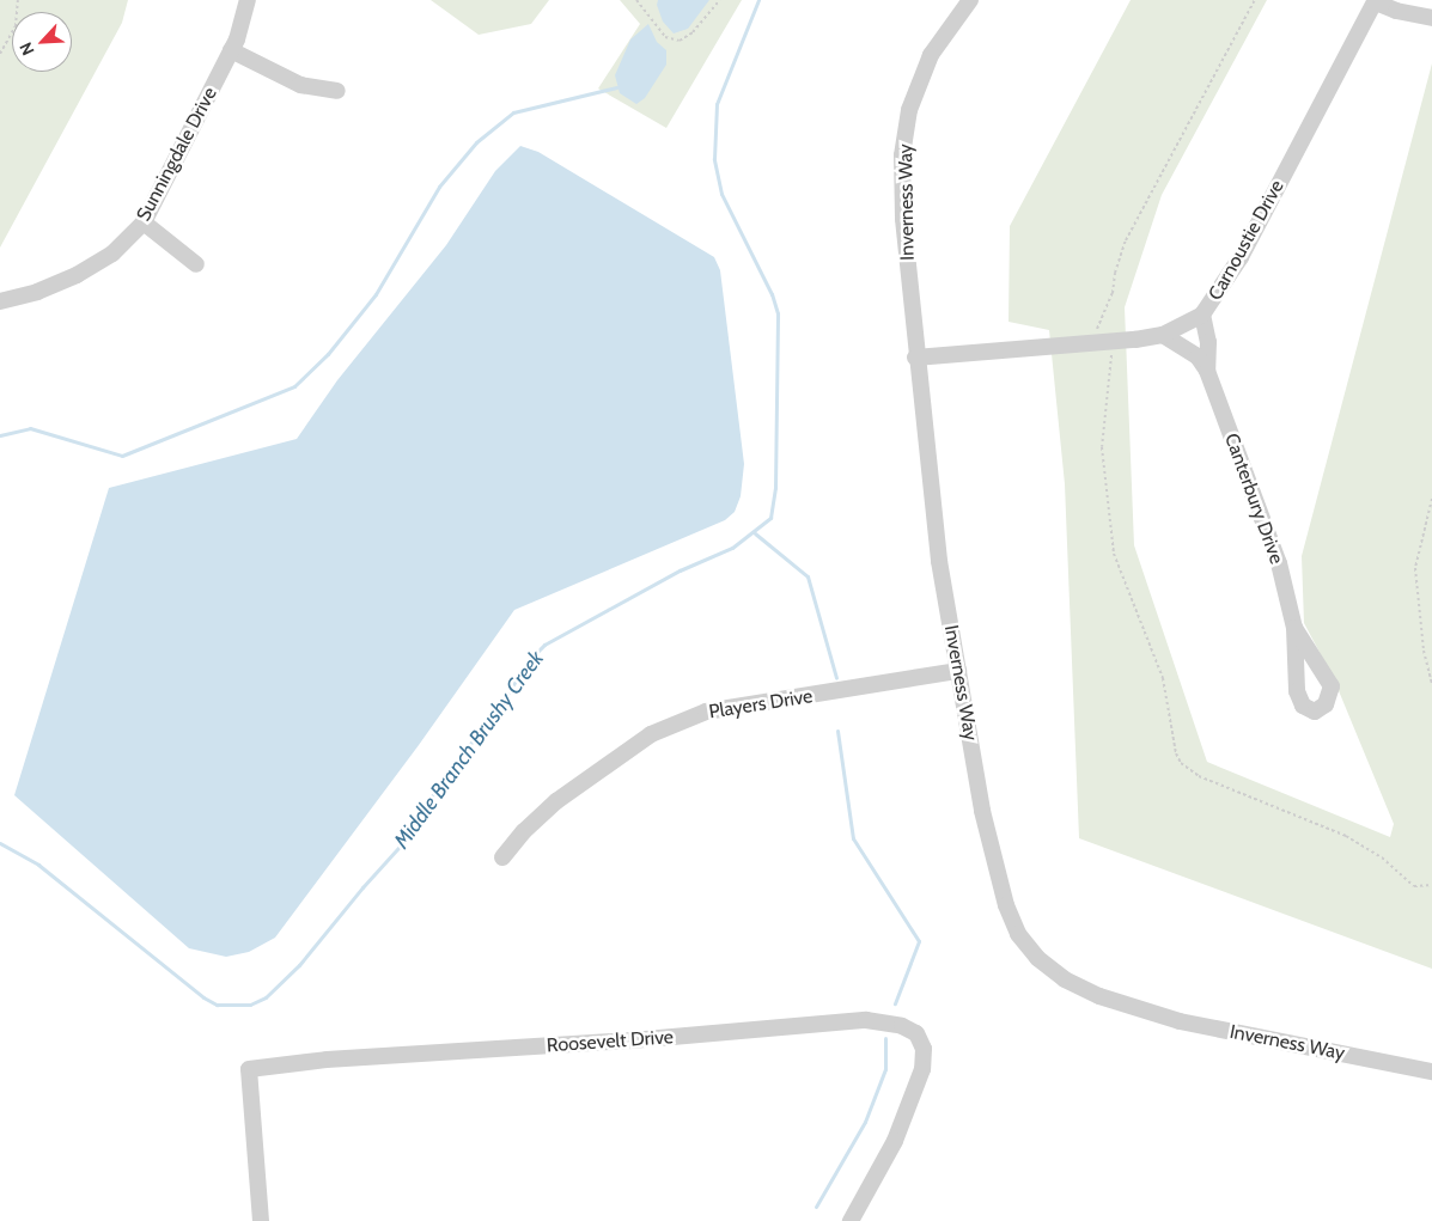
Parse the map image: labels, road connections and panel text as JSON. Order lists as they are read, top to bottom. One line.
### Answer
{"streets":{"street":["Sunningdale Drive","Inverness Way","Carnoustie Drive","Canterbury Drive","Players Drive","Roosevelt Drive"]},"crossings":[["Inverness Way","Carnoustie Drive"],["Inverness Way","Players Drive"],["Carnoustie Drive","Canterbury Drive"]],"water":["Middle Branch Brushy Creek"],"north":"bottom left"}
